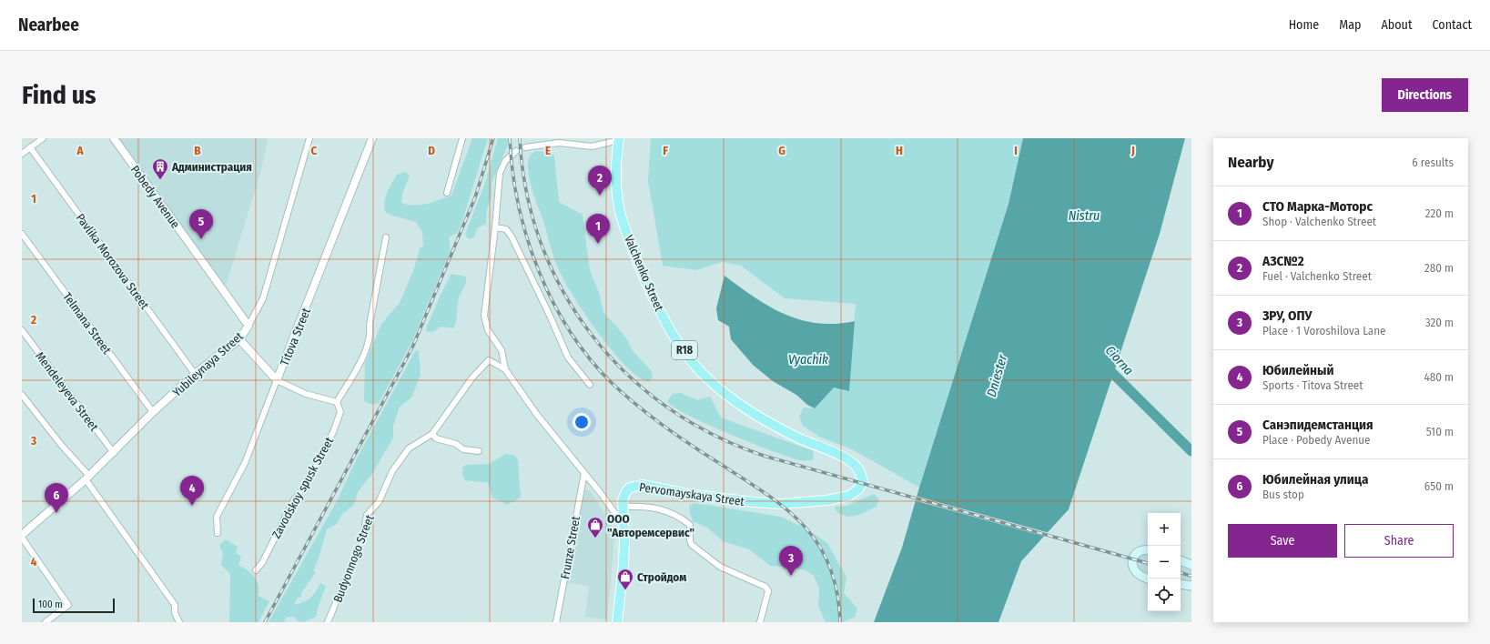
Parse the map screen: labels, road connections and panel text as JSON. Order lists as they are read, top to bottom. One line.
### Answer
{"streets":{"main road":["Valchenko Street","R18","Pervomayskaya Street"],"street":["Pobedy Avenue","Pavlika Morozova Street","Telmana Street","Titova Street","Yubileynaya Street","Mendeleyeva Street","Zavodskoy spusk Street","Frunze Street","Budyonnogo Street"]},"crossings":[["Pobedy Avenue","Yubileynaya Street"],["Pavlika Morozova Street","Yubileynaya Street"],["Valchenko Street","Pervomayskaya Street"],["Telmana Street","Yubileynaya Street"],["Yubileynaya Street","Mendeleyeva Street"]],"water":["Nistru","Vyachik","Ciorna","Dniester"],"places":{"building":["Администрация"],"shop":["ООО \"Авторемсервис\"","Стройдом"]},"scale_bar":"100 m","page":{"header":"Nearbee","nav":["Home","Map","About","Contact"],"buttons":["Directions",["Save","Share"]],"title":"Find us","heading":["Nearby","6 results"],"pins":["2","5","1","4","6","3"],"list":[{"mark":"1","name":"СТО Марка-Моторс","note":"Shop · Valchenko Street","value":"220 m"},{"mark":"2","name":"АЗС№2","note":"Fuel · Valchenko Street","value":"280 m"},{"mark":"3","name":"ЗРУ, ОПУ","note":"Place · 1 Voroshilova Lane","value":"320 m"},{"mark":"4","name":"Юбилейный","note":"Sports · Titova Street","value":"480 m"},{"mark":"5","name":"Санэпидемстанция","note":"Place · Pobedy Avenue","value":"510 m"},{"mark":"6","name":"Юбилейная улица","note":"Bus stop","value":"650 m"}],"map_buttons":["+","−"],"scale":"100 m"},"grid":{"columns":["A","B","C","D","E","F","G","H","I","J"],"rows":["1","2","3","4"]}}
